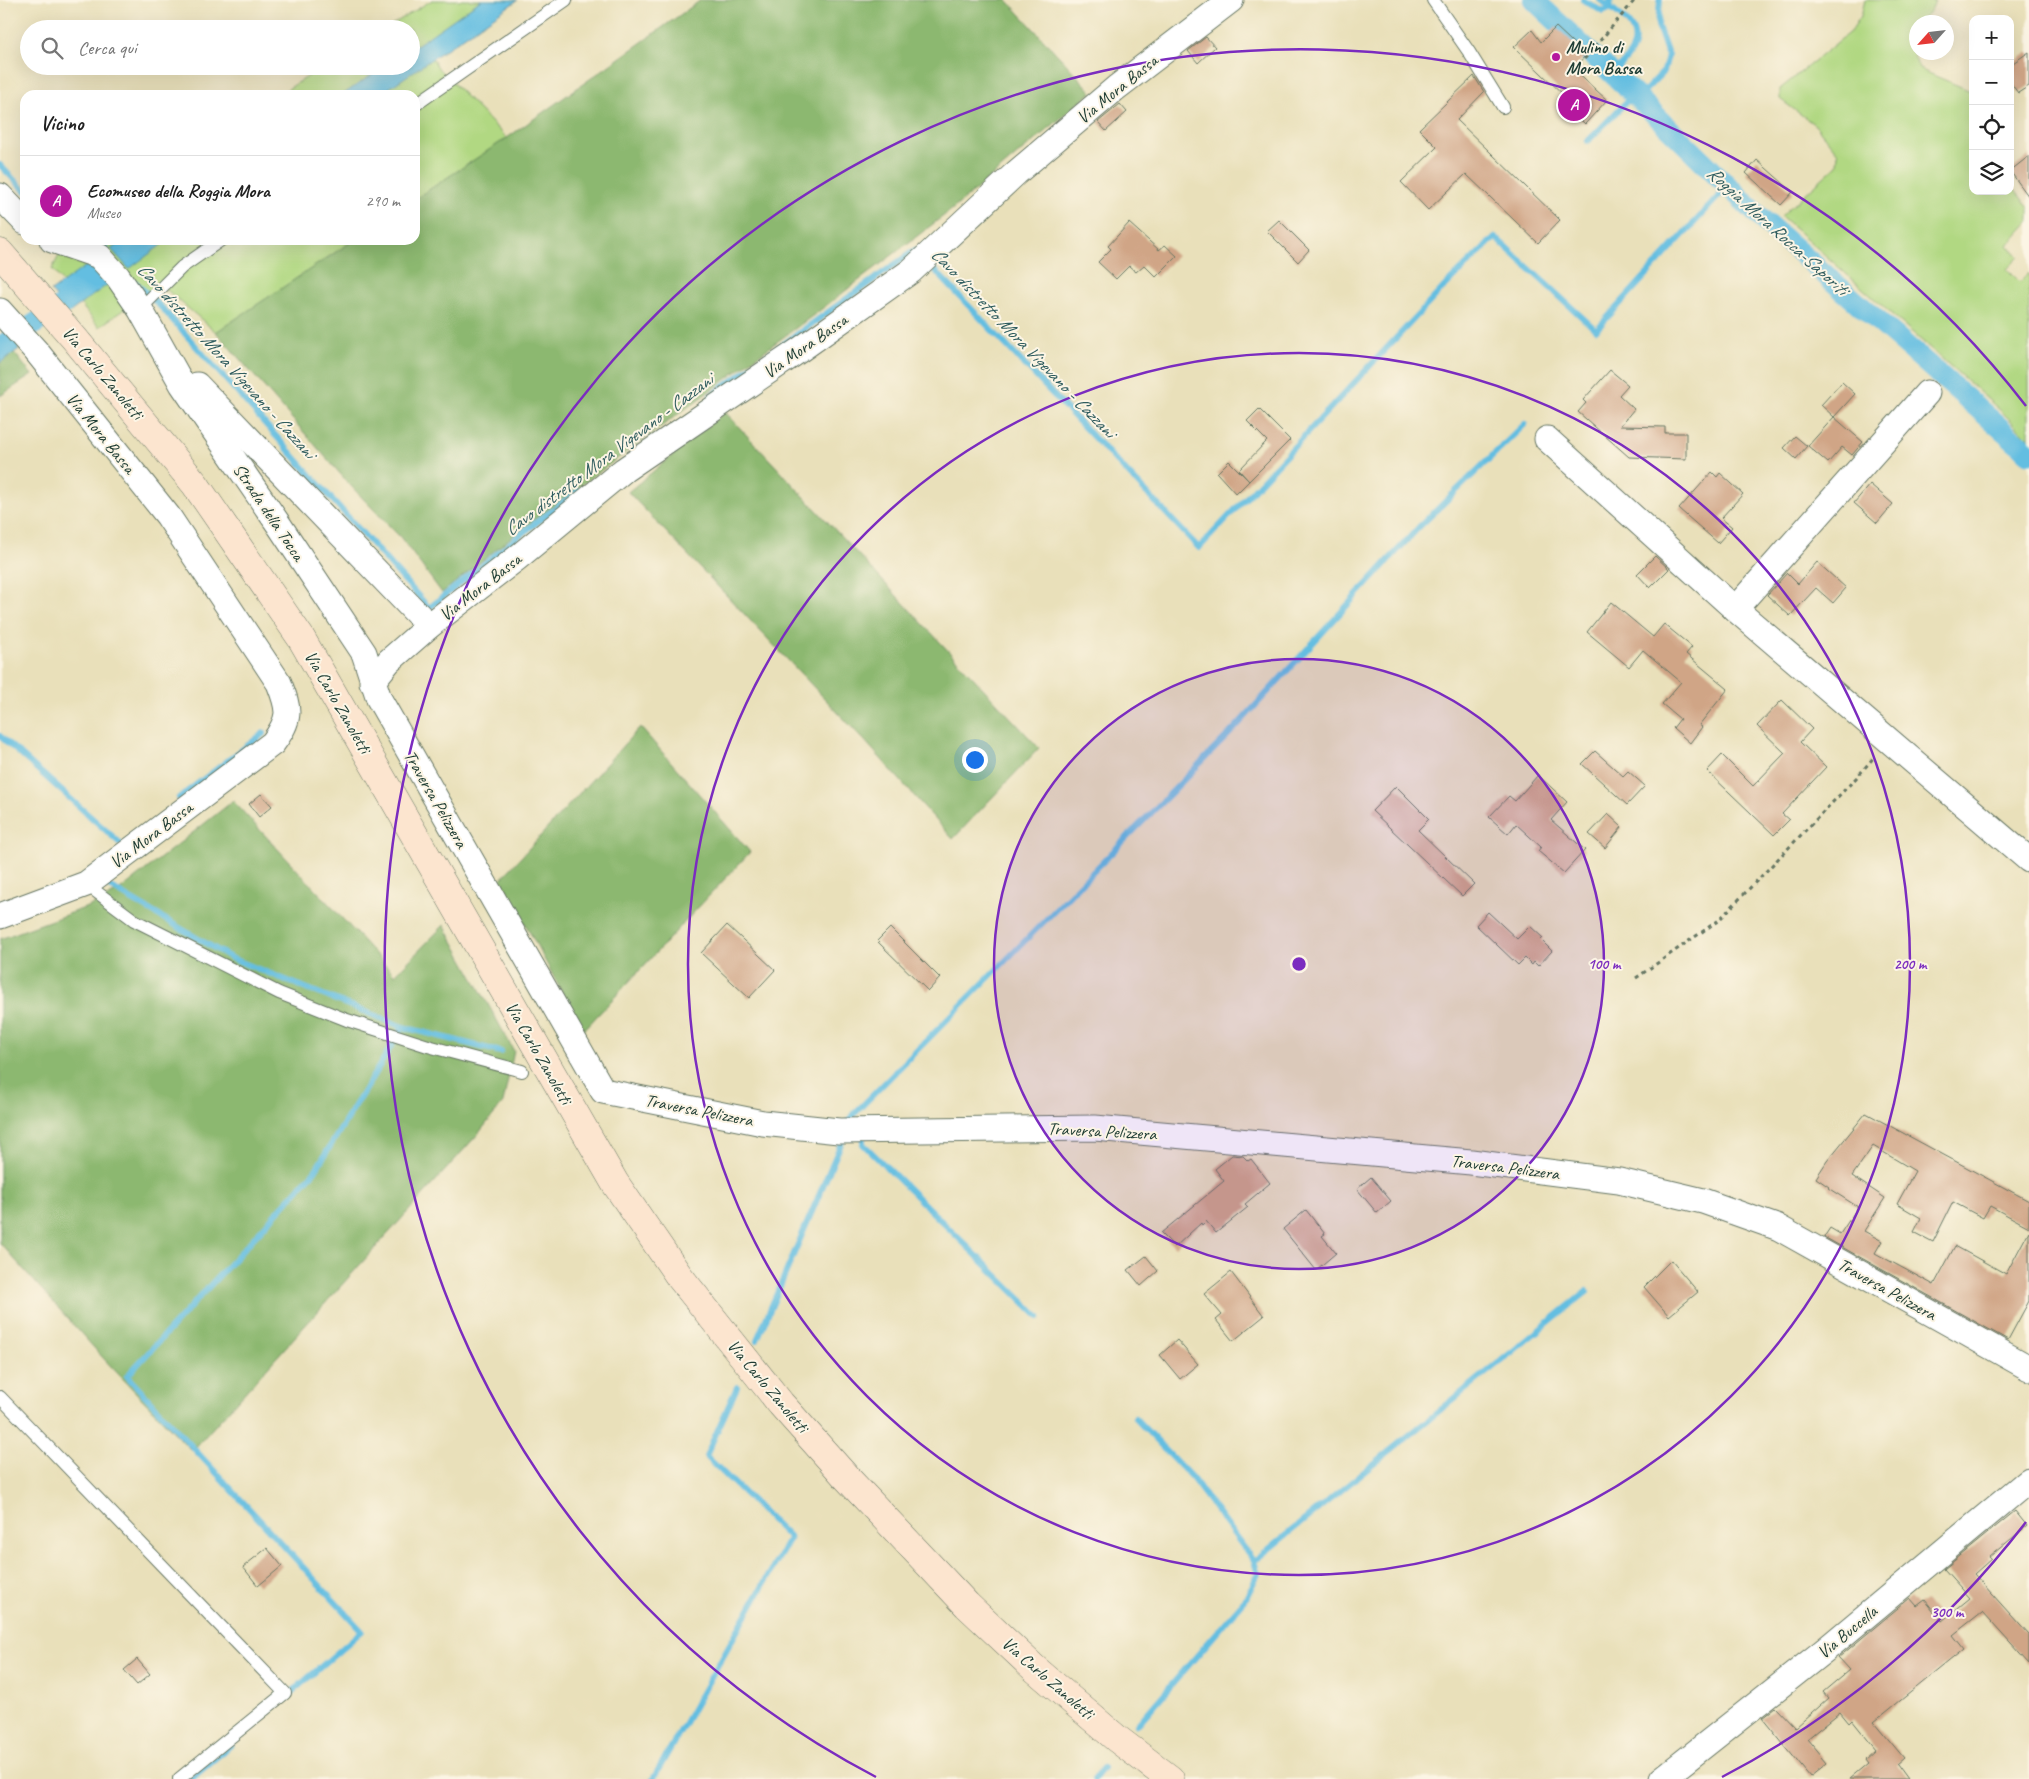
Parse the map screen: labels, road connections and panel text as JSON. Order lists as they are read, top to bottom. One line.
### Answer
{"streets":{"main road":["Via Carlo Zanoletti"],"street":["Via Mora Bassa","Strada della Tocca","Traversa Pelizzera","Via Buccella"]},"crossings":[["Via Mora Bassa","Strada della Tocca"],["Via Mora Bassa","Traversa Pelizzera"],["Strada della Tocca","Traversa Pelizzera"]],"water":["Roggia Mora Rocca-Saporiti","Cavo distretto Mora Vigevano - Cazzani"],"places":["Mulino di Mora Bassa"],"north":"bottom left","page":{"map_buttons":["+","−"],"search":"Cerca qui","pins":"A","heading":"Vicino","list":[{"mark":"A","name":"Ecomuseo della Roggia Mora","note":"Museo","value":"290 m"}]},"rings":["100 m","200 m","300 m"]}
